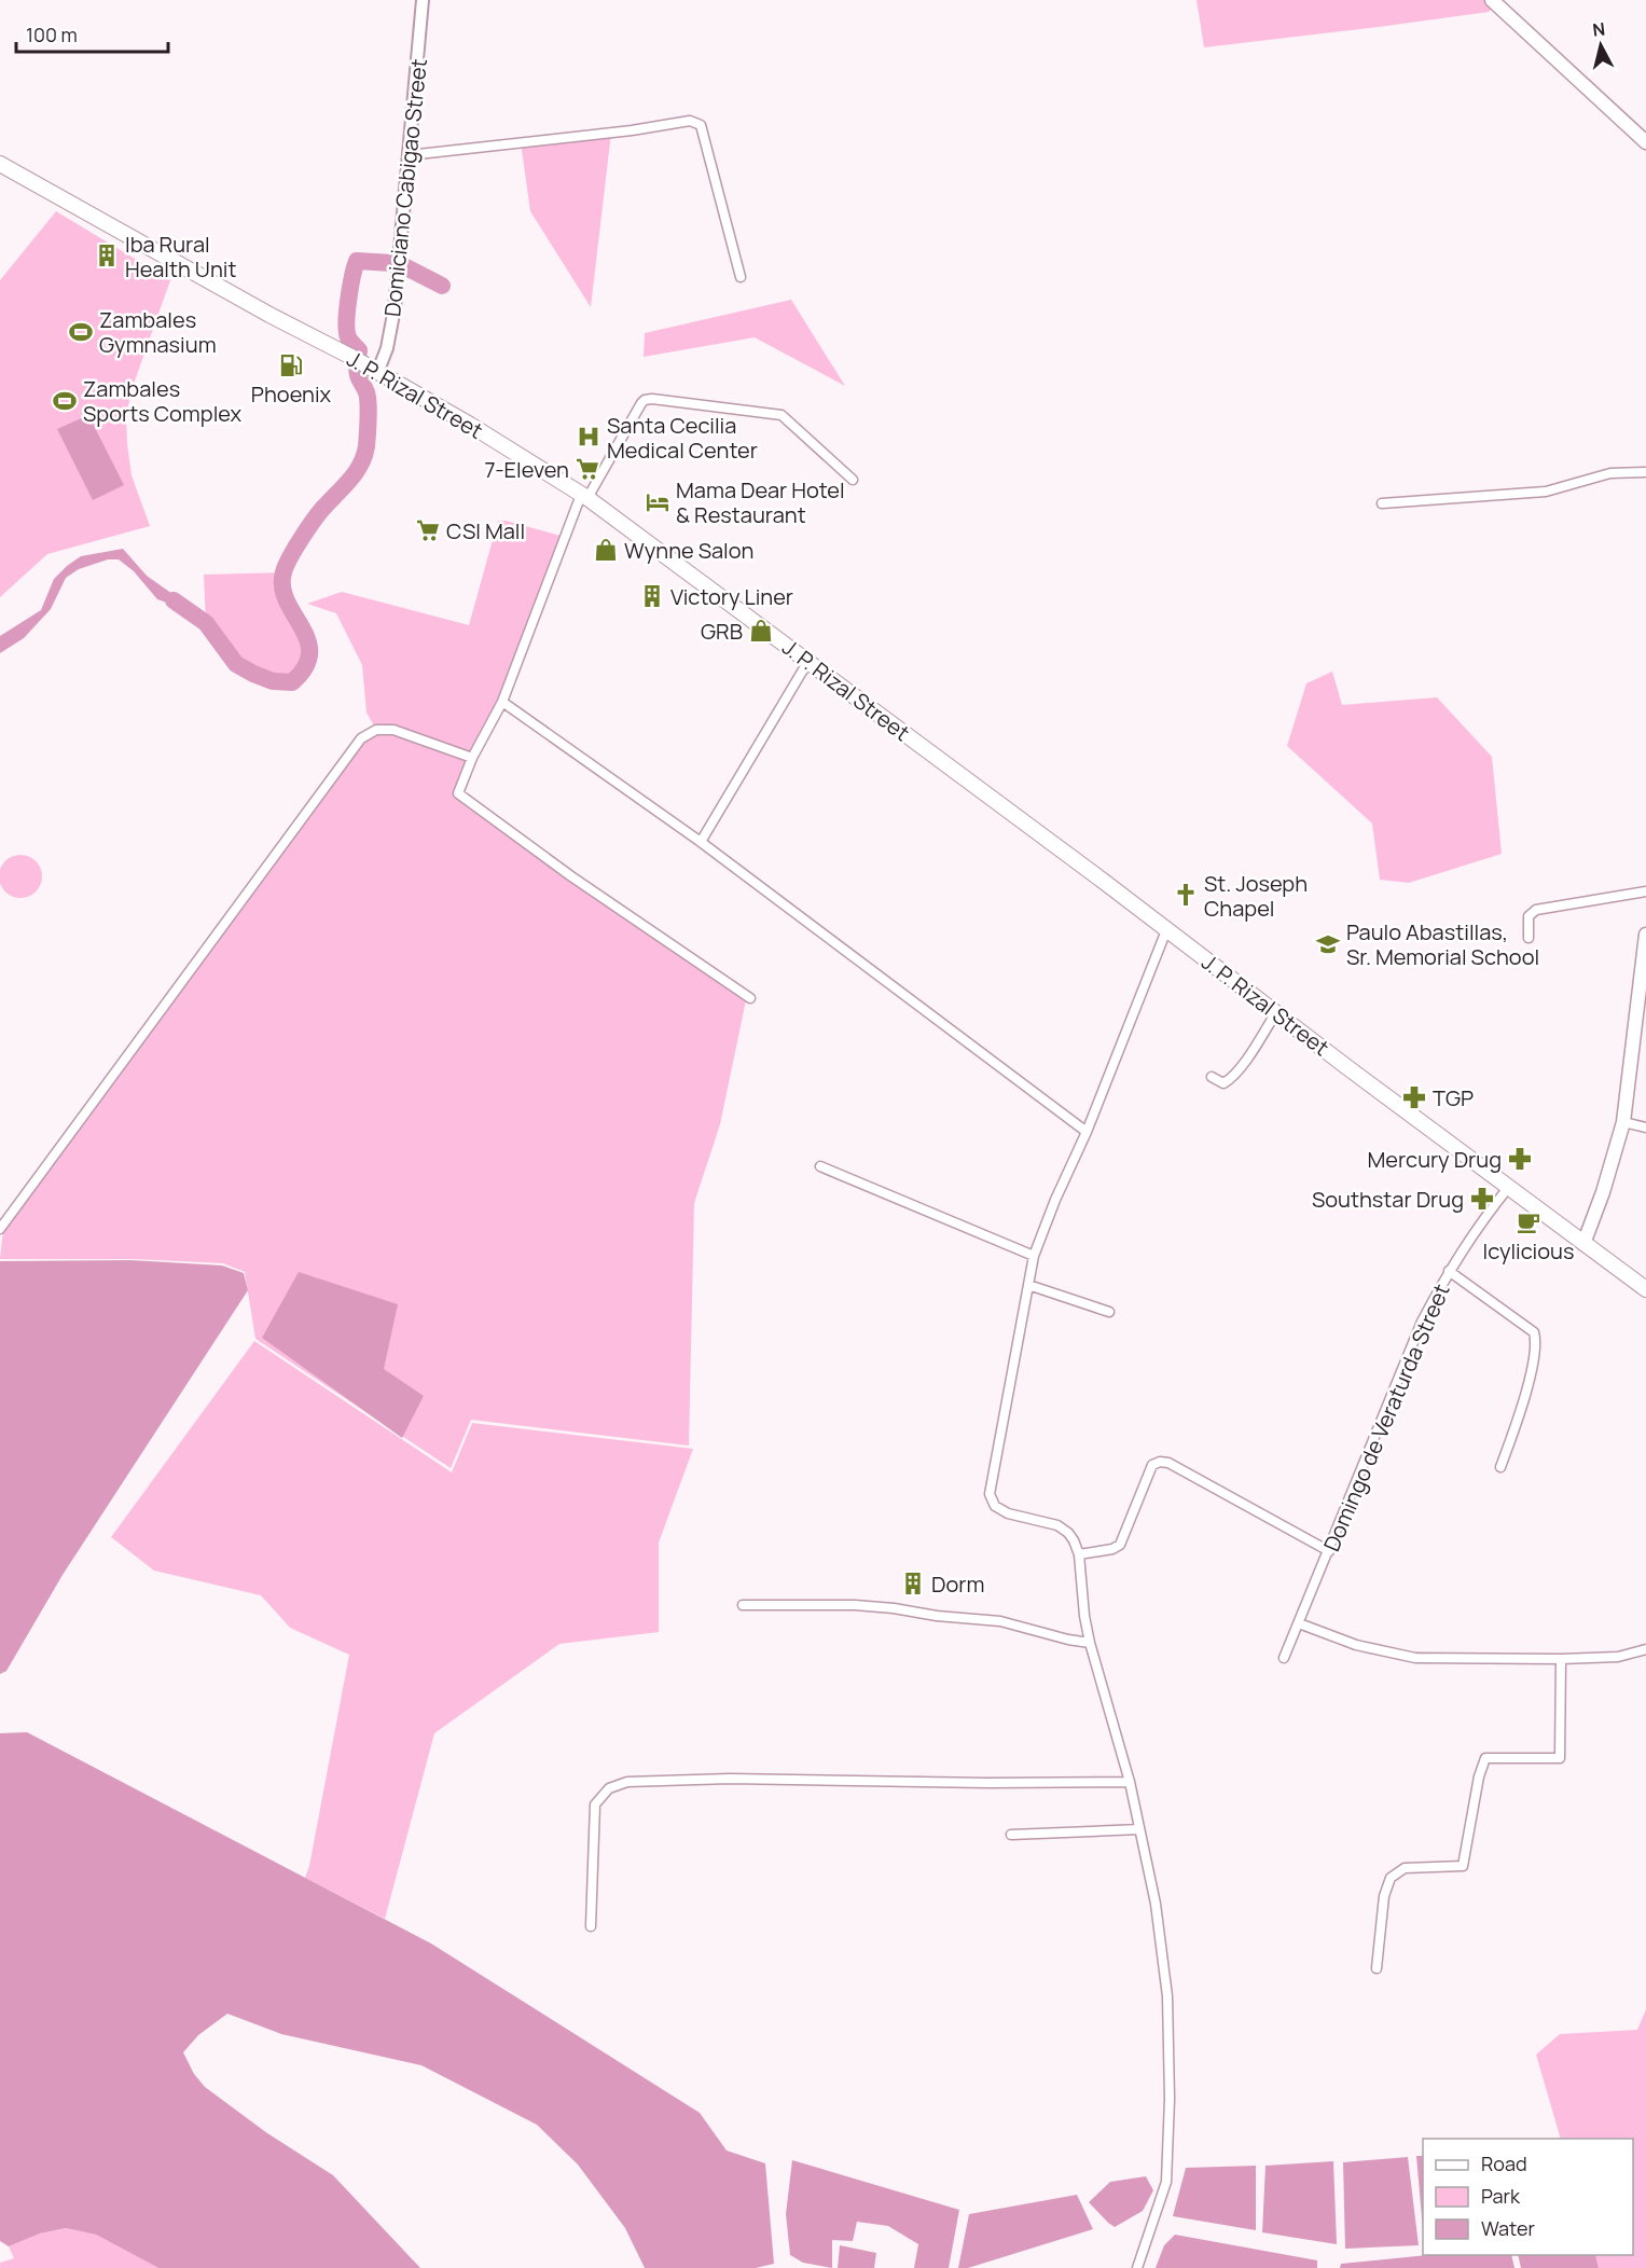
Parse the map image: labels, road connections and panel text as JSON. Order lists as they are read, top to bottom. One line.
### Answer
{"streets":{"main road":["J. P. Rizal Street"],"street":["Domiciano Cabigao Street","Domingo de Veraturda Street"]},"crossings":[["Domiciano Cabigao Street","J. P. Rizal Street"],["J. P. Rizal Street","Domingo de Veraturda Street"]],"places":{"building":["Iba Rural Health Unit","Victory Liner","Dorm"],"sports":["Zambales Gymnasium","Zambales Sports Complex"],"fuel station":["Phoenix"],"hospital":["Santa Cecilia Medical Center"],"supermarket":["7-Eleven","CSI Mall"],"hotel":["Mama Dear Hotel & Restaurant"],"shop":["Wynne Salon","GRB"],"church":["St. Joseph Chapel"],"school or university":["Paulo Abastillas, Sr. Memorial School"],"pharmacy":["TGP","Mercury Drug","Southstar Drug"],"cafe":["Icylicious"]},"legend":["Road","Park","Water"],"scale_bar":"100 m","north":"top"}
